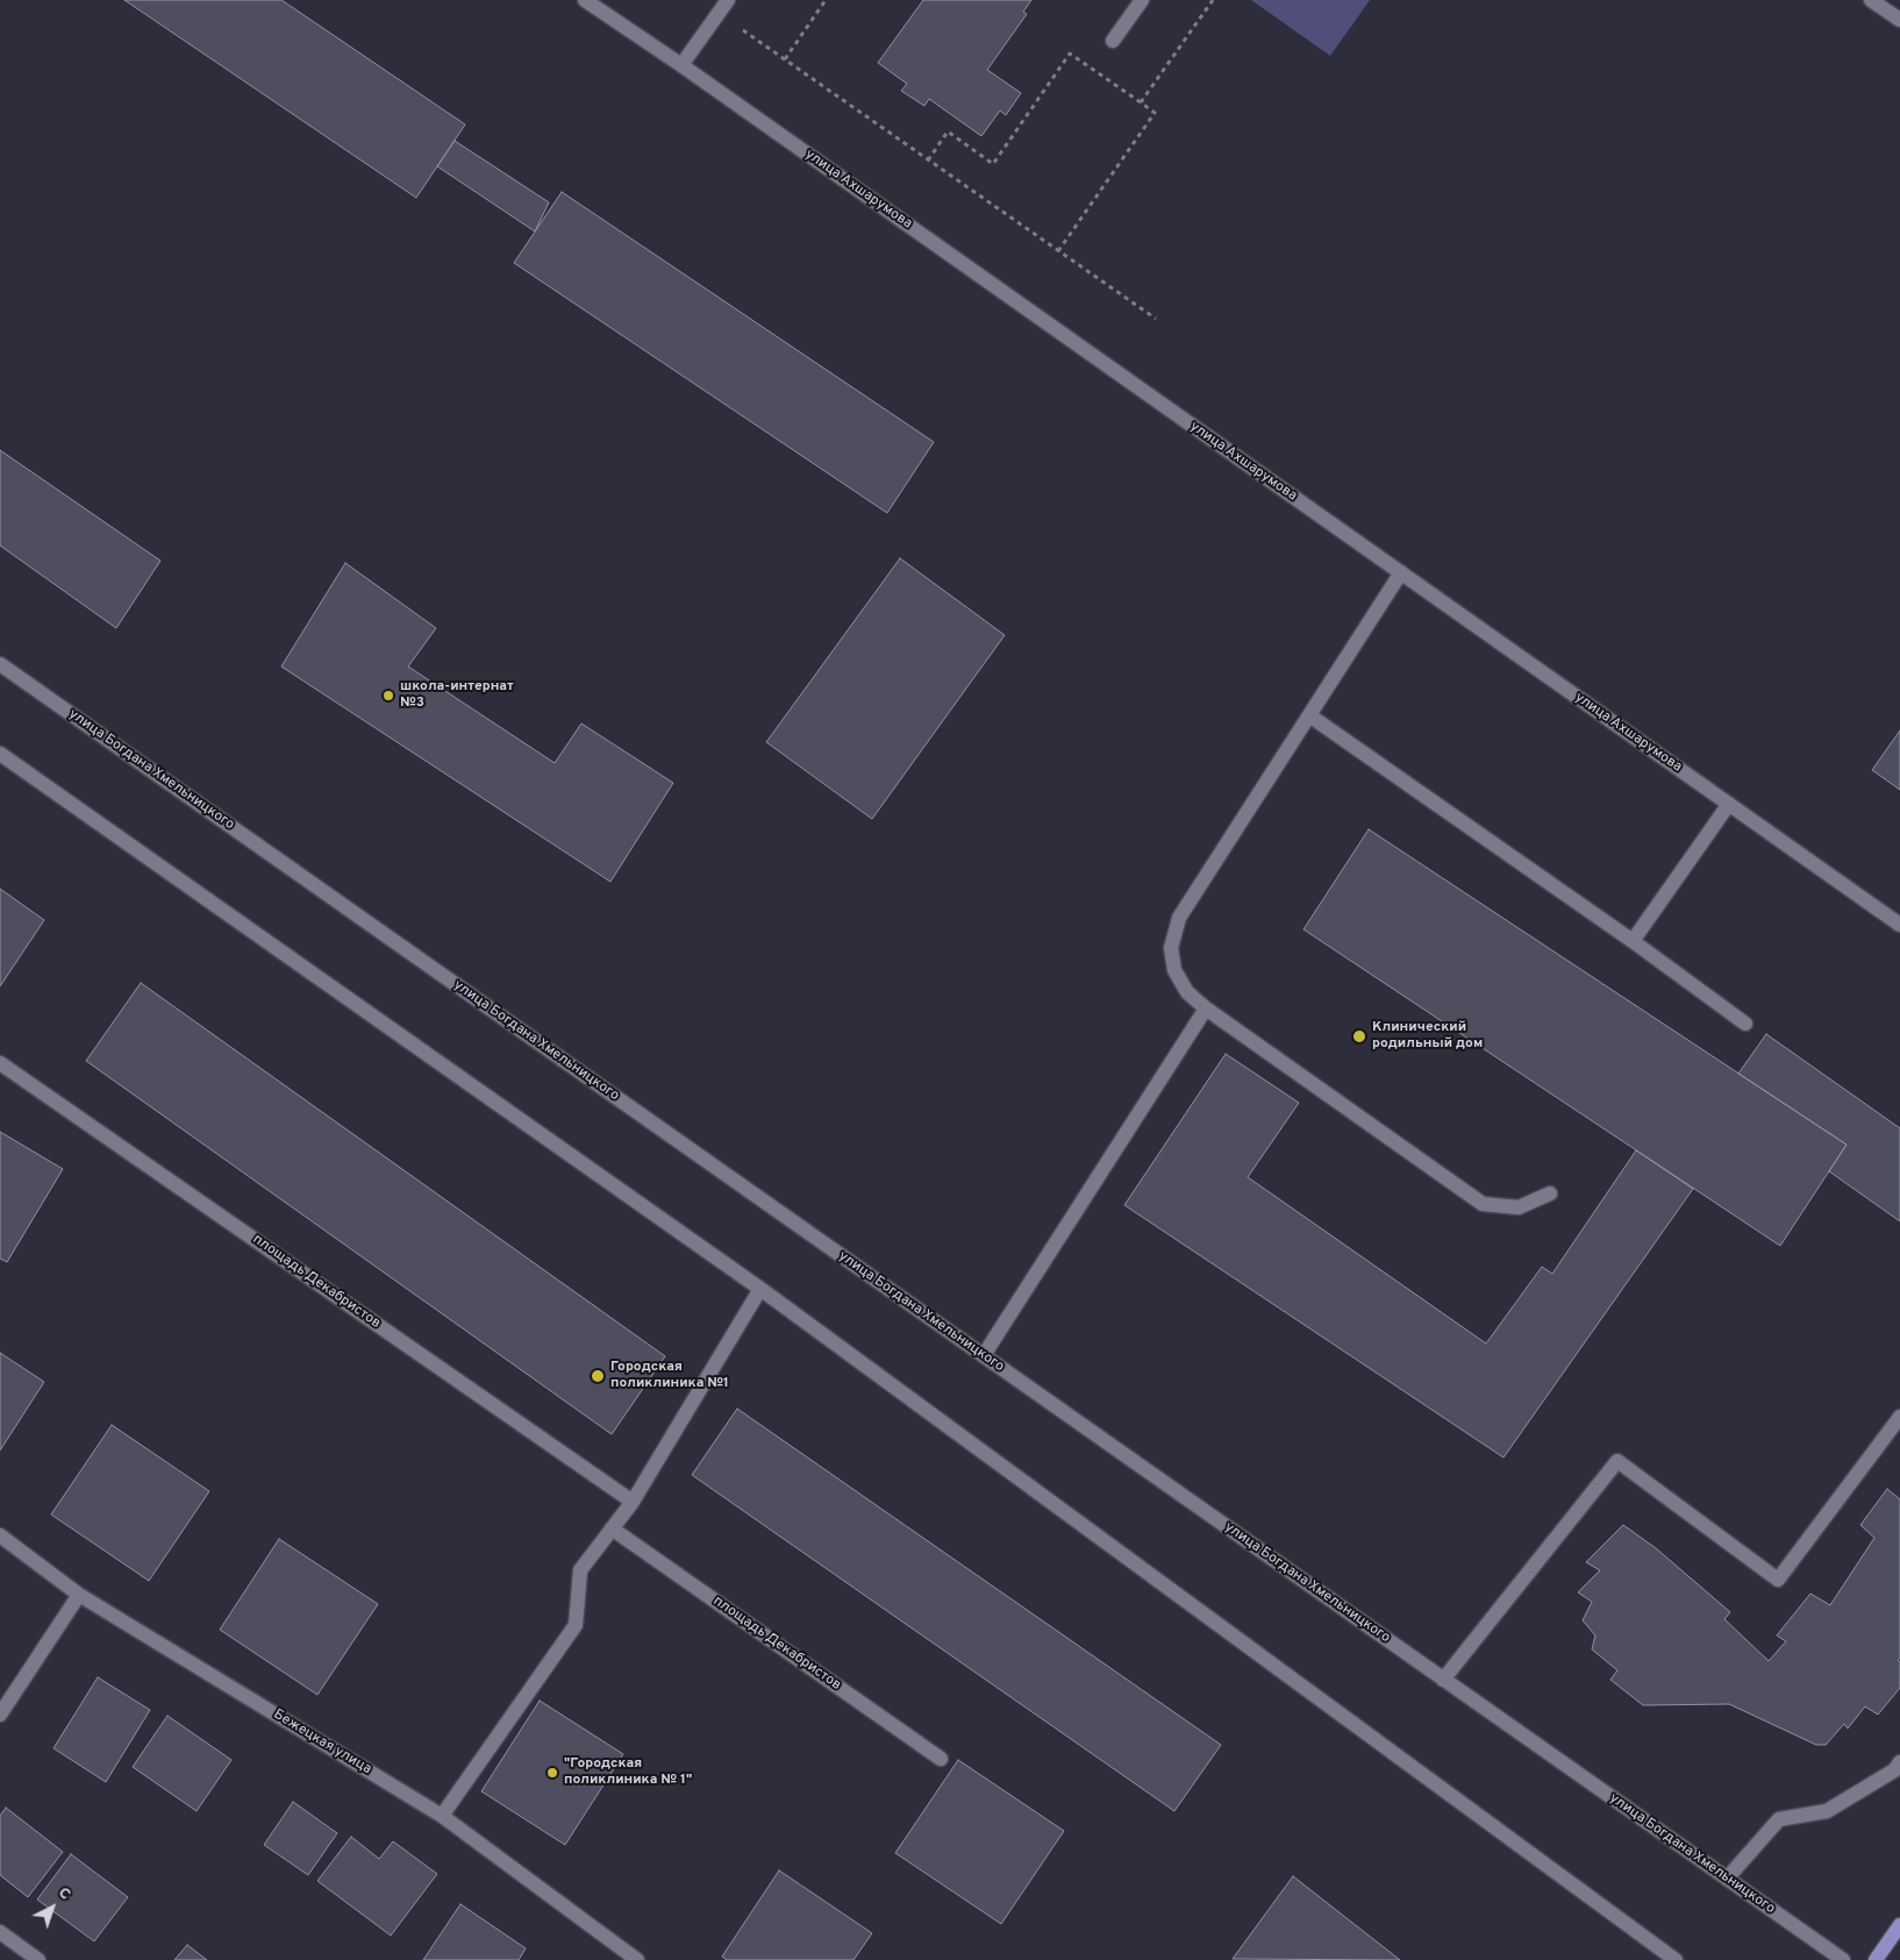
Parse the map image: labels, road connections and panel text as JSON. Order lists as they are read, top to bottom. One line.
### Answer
{"streets":{"street":["улица Ахшарумова","улица Богдана Хмельницкого","площадь Декабристов","Бежецкая улица"]},"places":["школа-интернат №3","Клинический родильный дом","Городская поликлиника №1","\"Городская поликлиника № 1\""],"north":"top right"}
